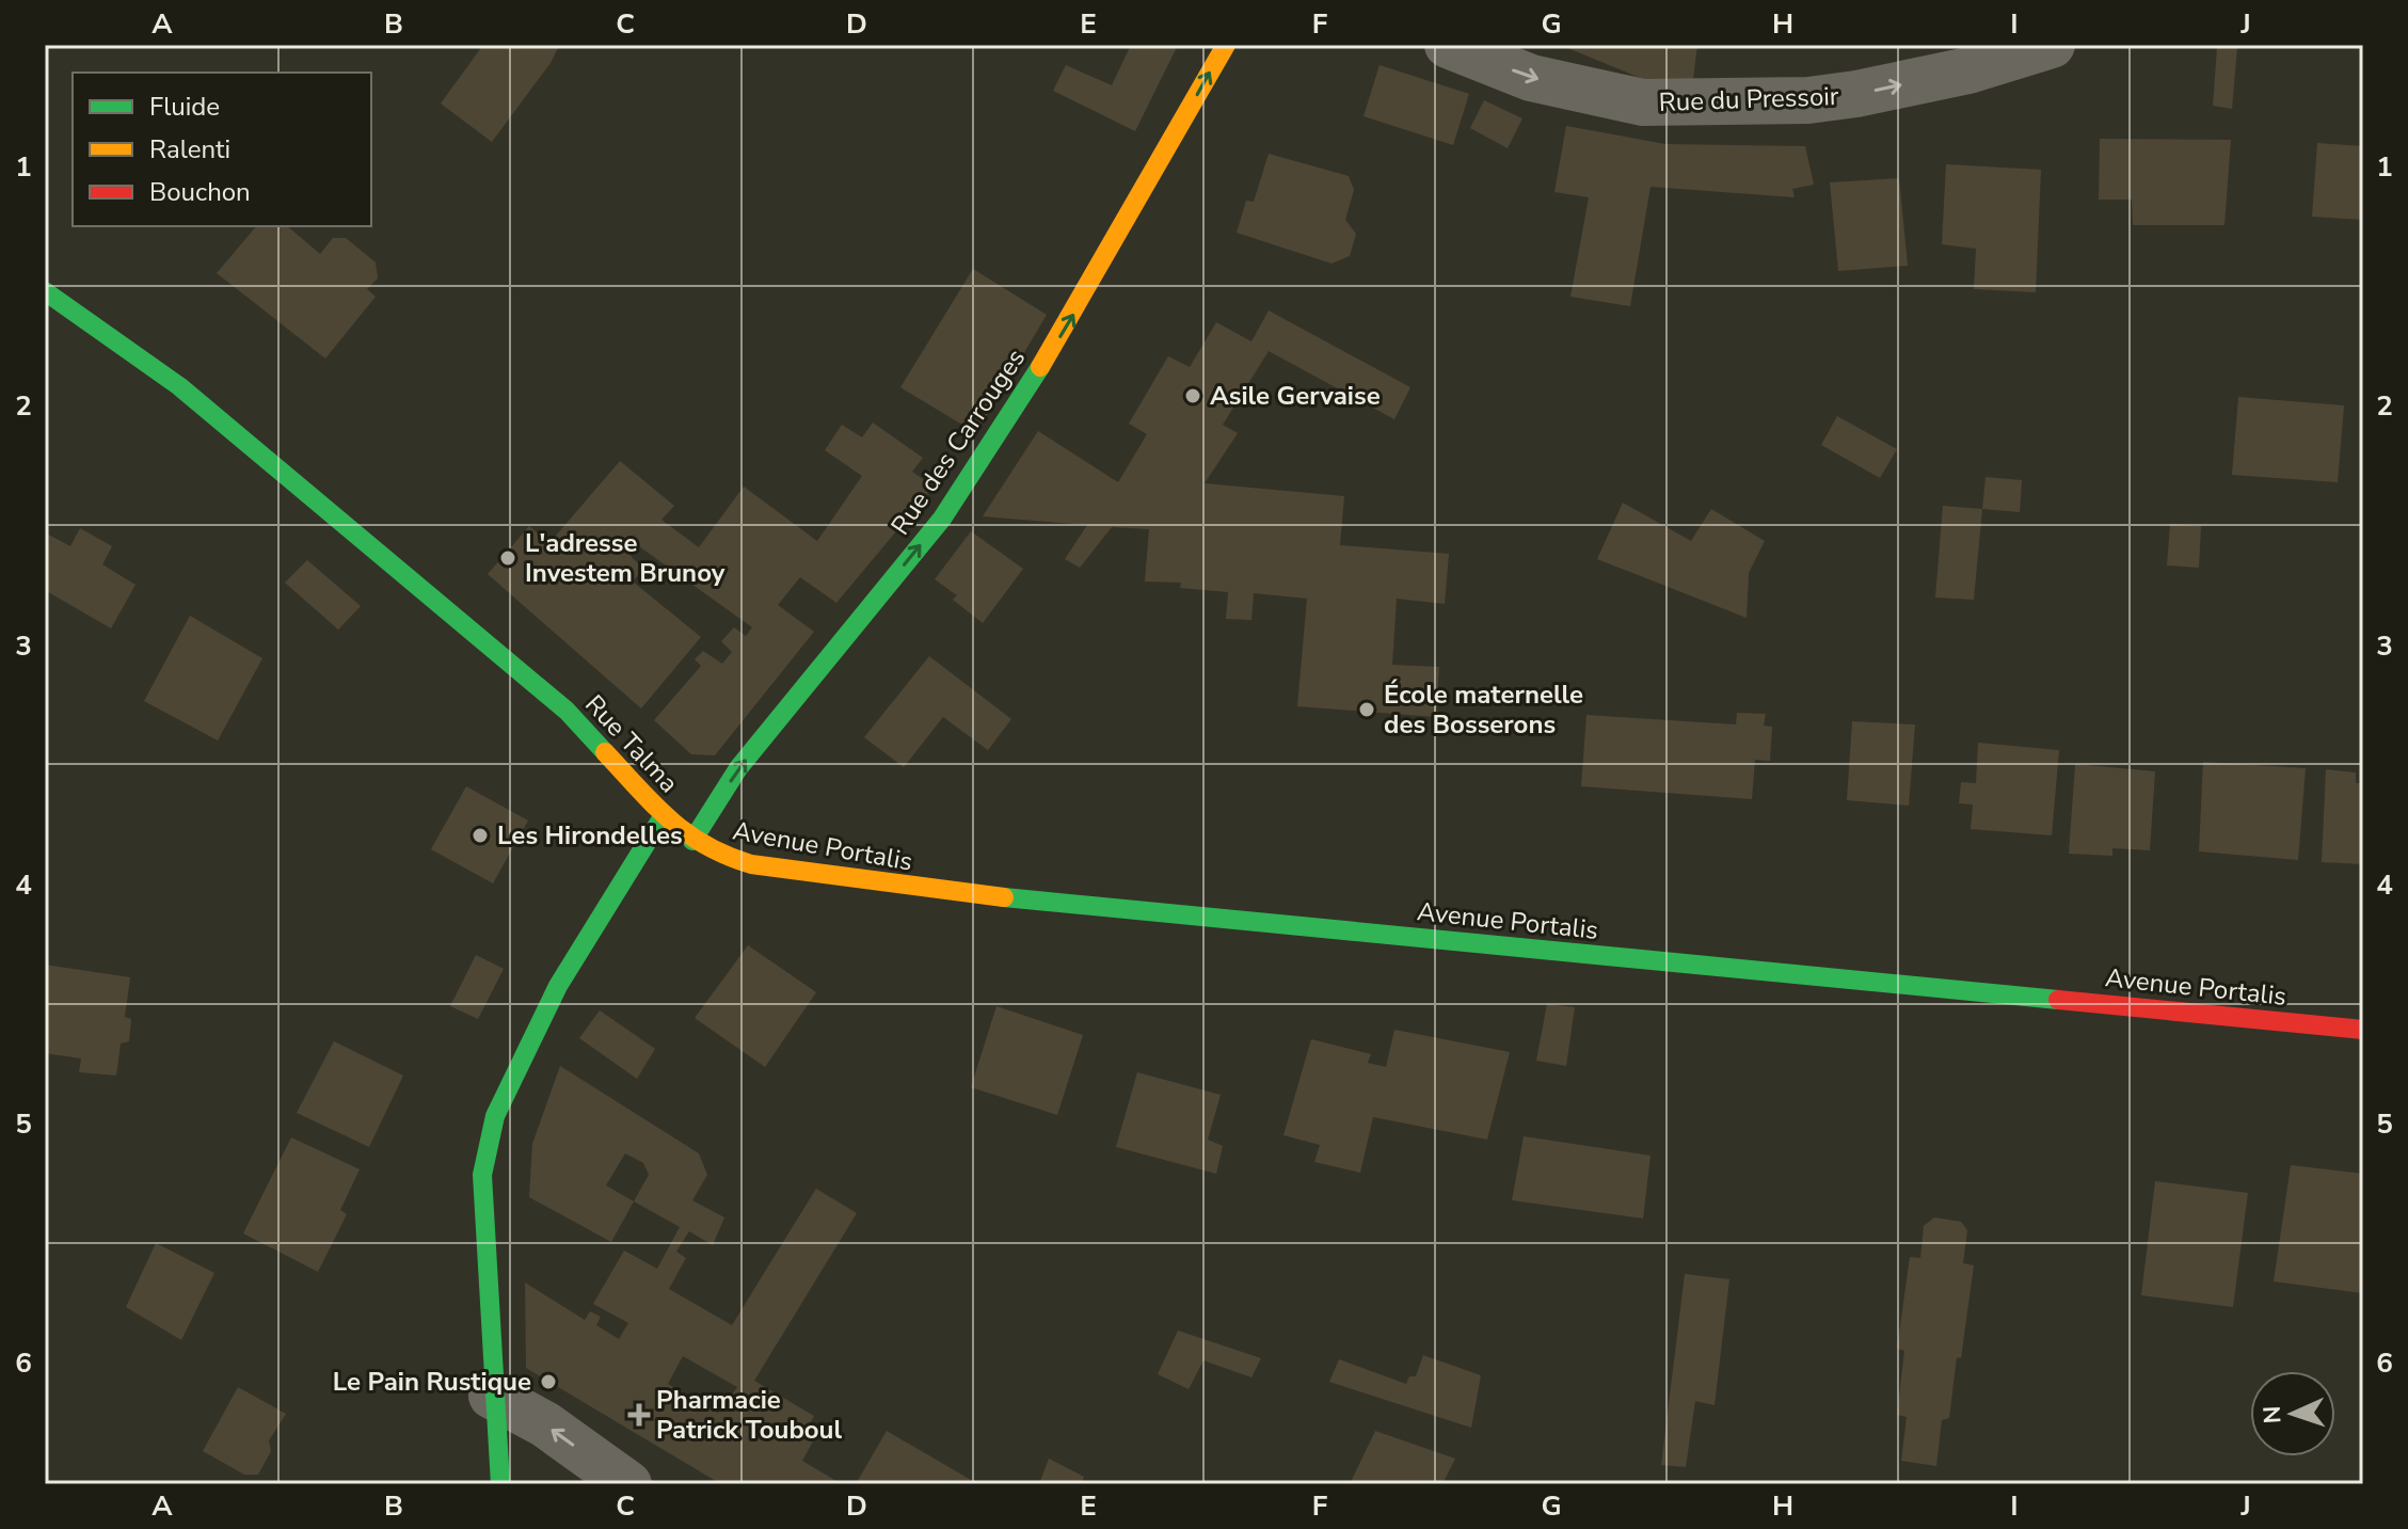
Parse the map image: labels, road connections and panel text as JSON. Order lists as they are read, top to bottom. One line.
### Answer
{"streets":{"street":["Rue du Pressoir","Rue des Carrouges","Rue Talma","Avenue Portalis"]},"crossings":[["Rue des Carrouges","Avenue Portalis"],["Rue Talma","Avenue Portalis"]],"one_way":["Rue du Pressoir","Rue des Carrouges"],"places":{"other":["Asile Gervaise","L'adresse Investem Brunoy","École maternelle des Bosserons","Les Hirondelles","Le Pain Rustique"],"health":["Pharmacie Patrick Touboul"]},"legend":["Fluide","Ralenti","Bouchon"],"north":"left","grid":{"columns":["A","B","C","D","E","F","G","H","I","J"],"rows":["1","2","3","4","5","6"]}}
